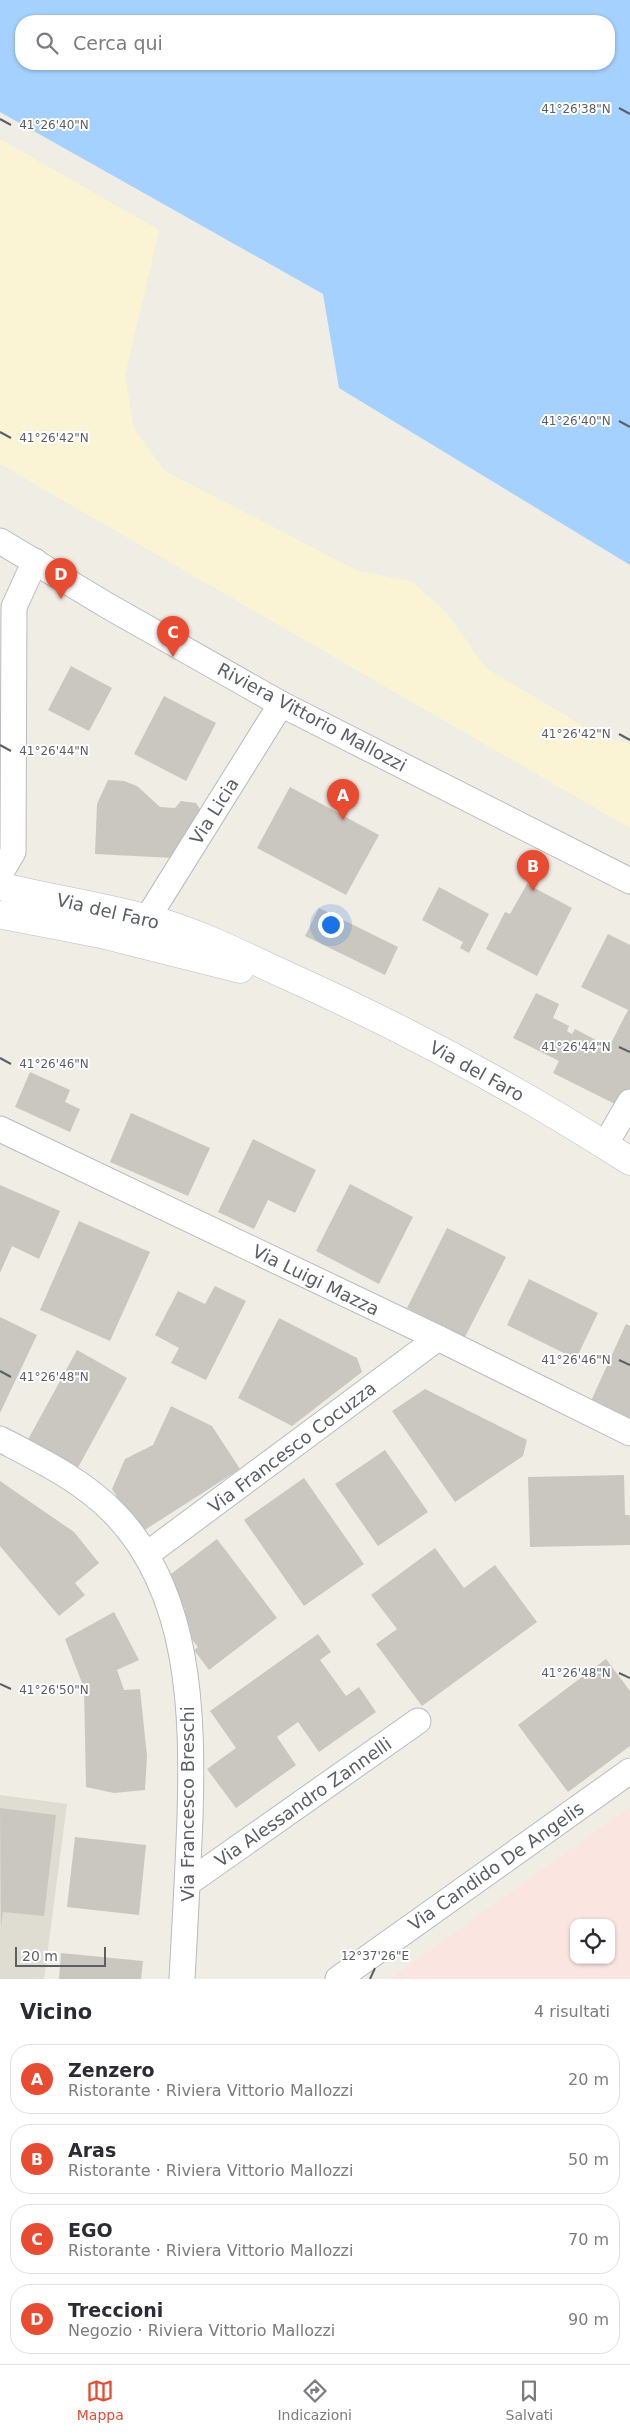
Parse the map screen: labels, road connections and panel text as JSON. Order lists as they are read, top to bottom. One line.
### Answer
{"streets":{"street":["Riviera Vittorio Mallozzi","Via Licia","Via del Faro","Via Luigi Mazza","Via Francesco Cocuzza","Via Alessandro Zannelli","Via Francesco Breschi","Via Candido De Angelis"]},"crossings":[["Riviera Vittorio Mallozzi","Via Licia"],["Via Licia","Via del Faro"],["Via Luigi Mazza","Via Francesco Cocuzza"],["Via Francesco Cocuzza","Via Francesco Breschi"],["Via Alessandro Zannelli","Via Francesco Breschi"]],"scale_bar":"20 m","page":{"search":"Cerca qui","pins":["D","C","A","B"],"scale":"20 m","heading":["Vicino","4 risultati"],"list":[{"mark":"A","name":"Zenzero","note":"Ristorante · Riviera Vittorio Mallozzi","value":"20 m"},{"mark":"B","name":"Aras","note":"Ristorante · Riviera Vittorio Mallozzi","value":"50 m"},{"mark":"C","name":"EGO","note":"Ristorante · Riviera Vittorio Mallozzi","value":"70 m"},{"mark":"D","name":"Treccioni","note":"Negozio · Riviera Vittorio Mallozzi","value":"90 m"}],"nav":["Mappa","Indicazioni","Salvati"]},"coordinates":["41°26'38\"N","41°26'40\"N","41°26'42\"N","41°26'44\"N","41°26'46\"N","41°26'48\"N","41°26'50\"N","12°37'26\"E"]}
